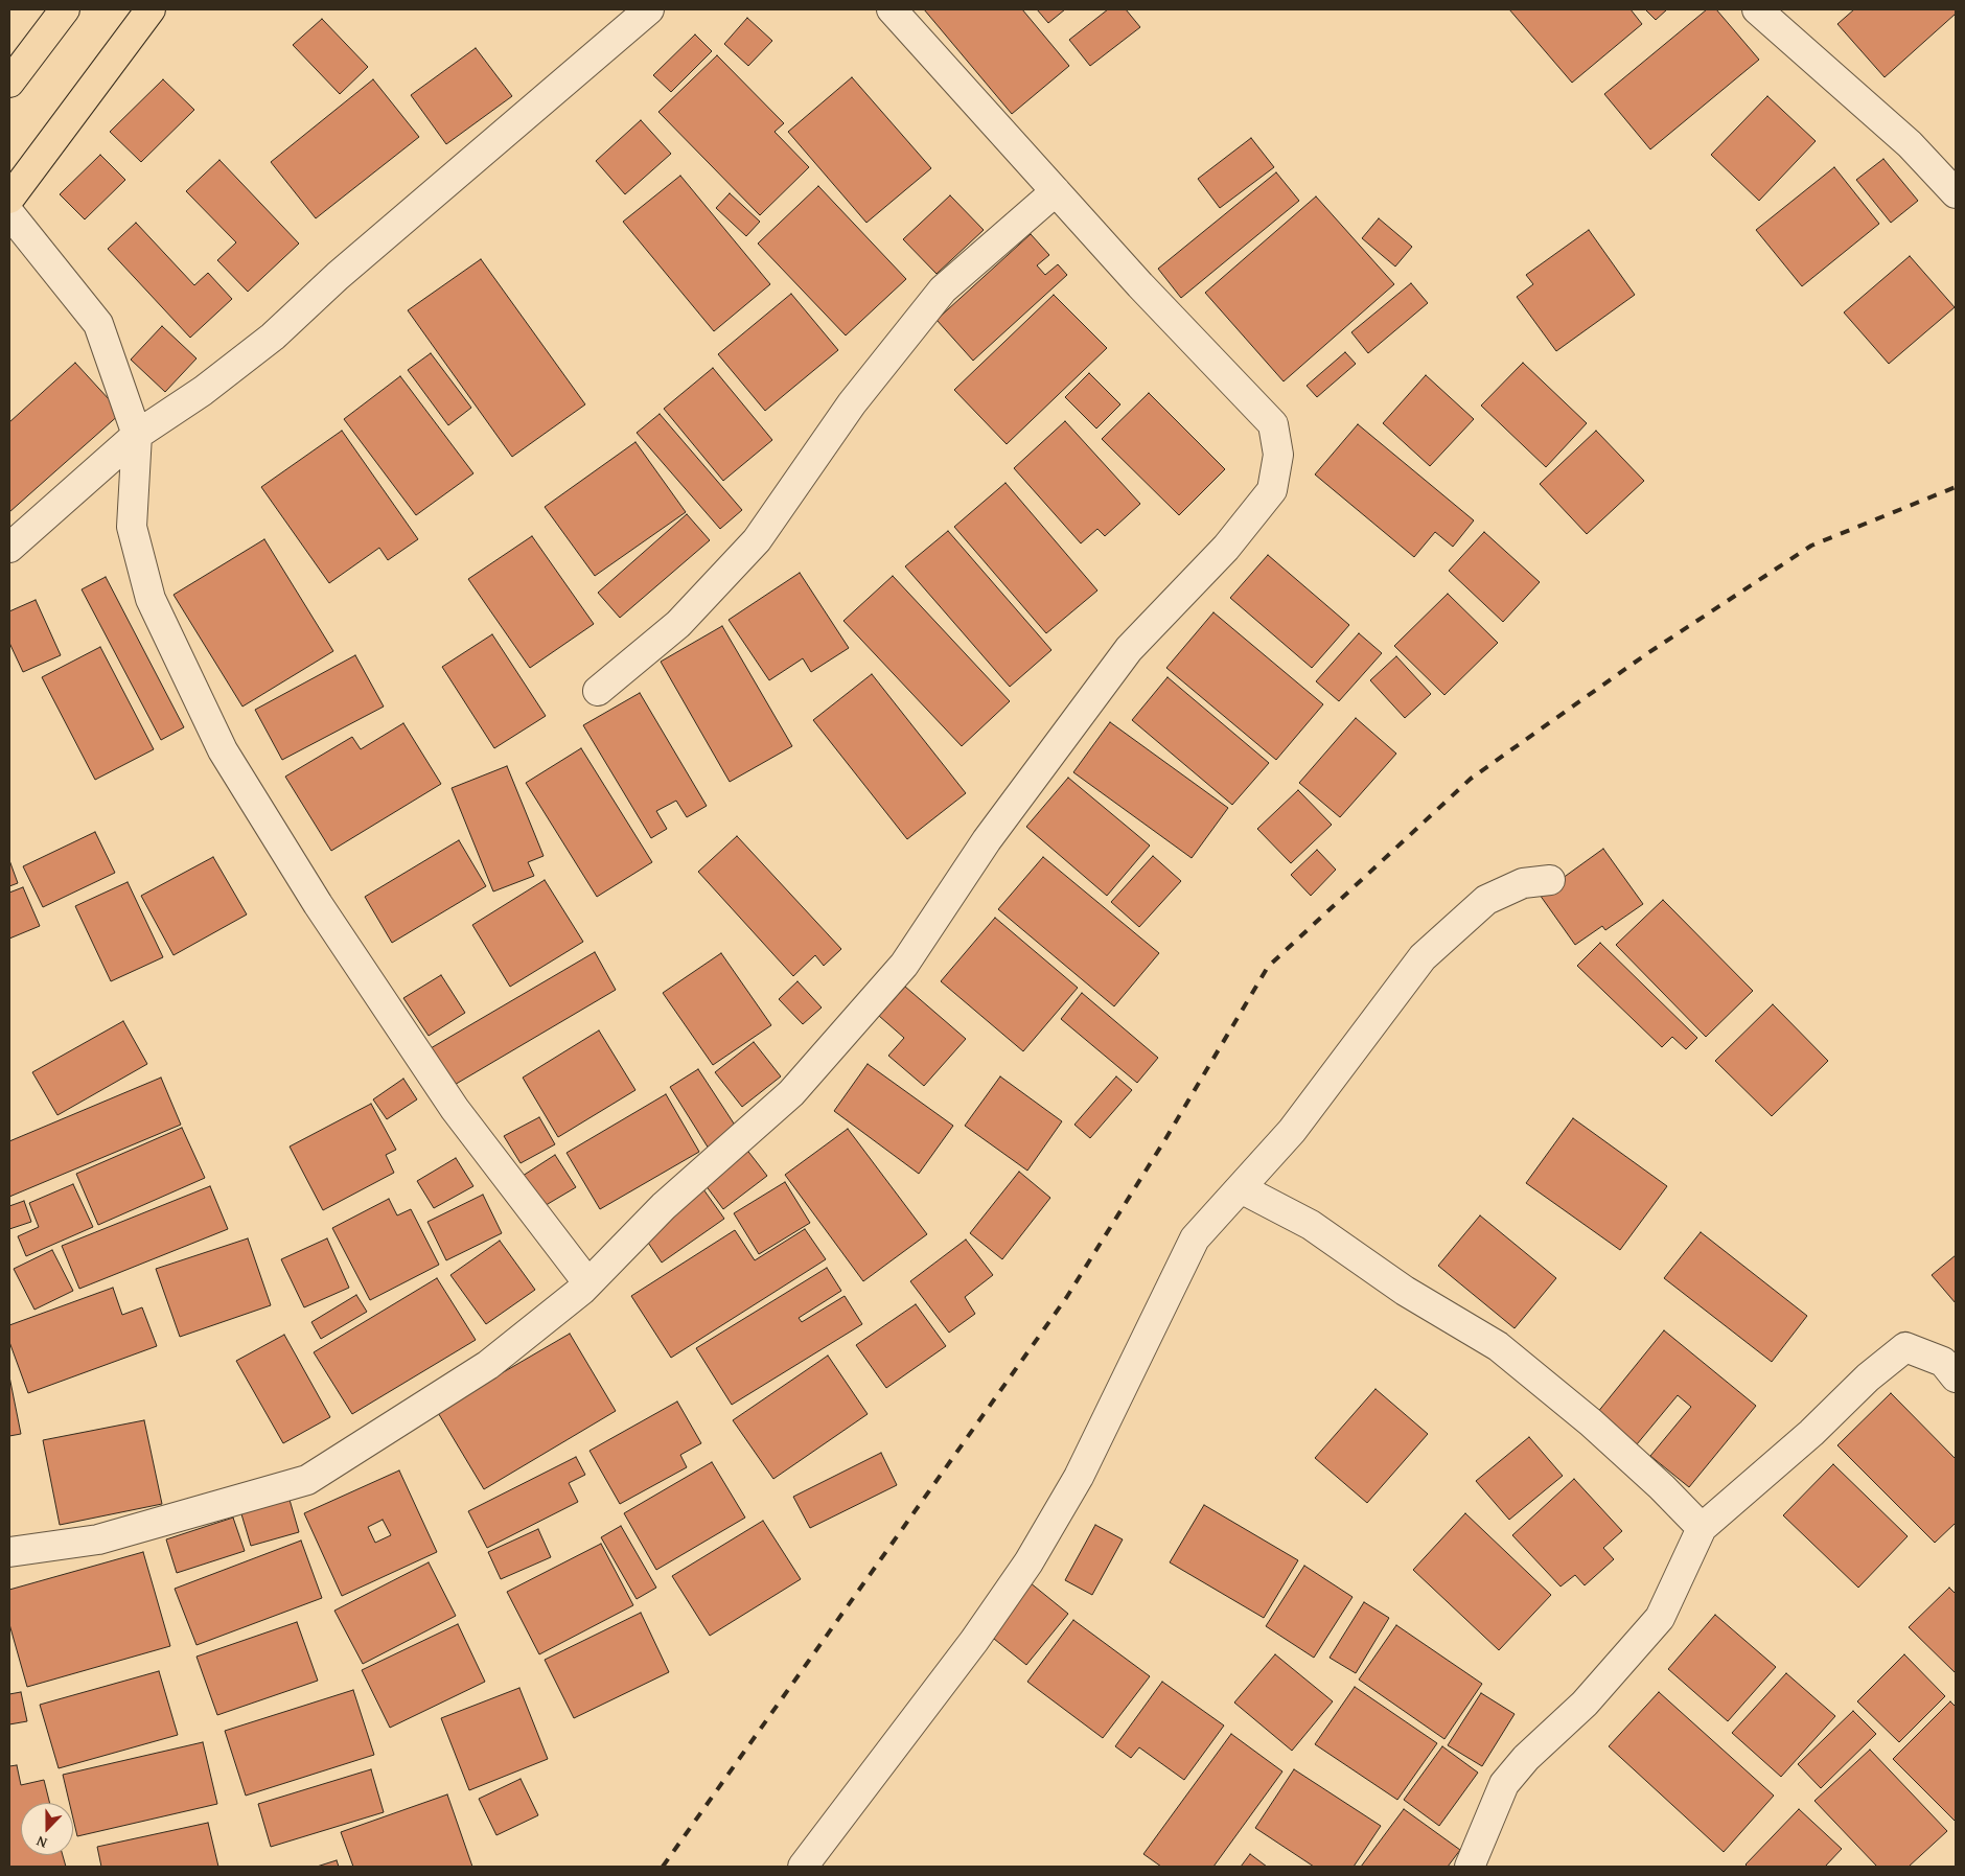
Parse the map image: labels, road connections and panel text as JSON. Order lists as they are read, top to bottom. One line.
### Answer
{"north":"bottom"}
